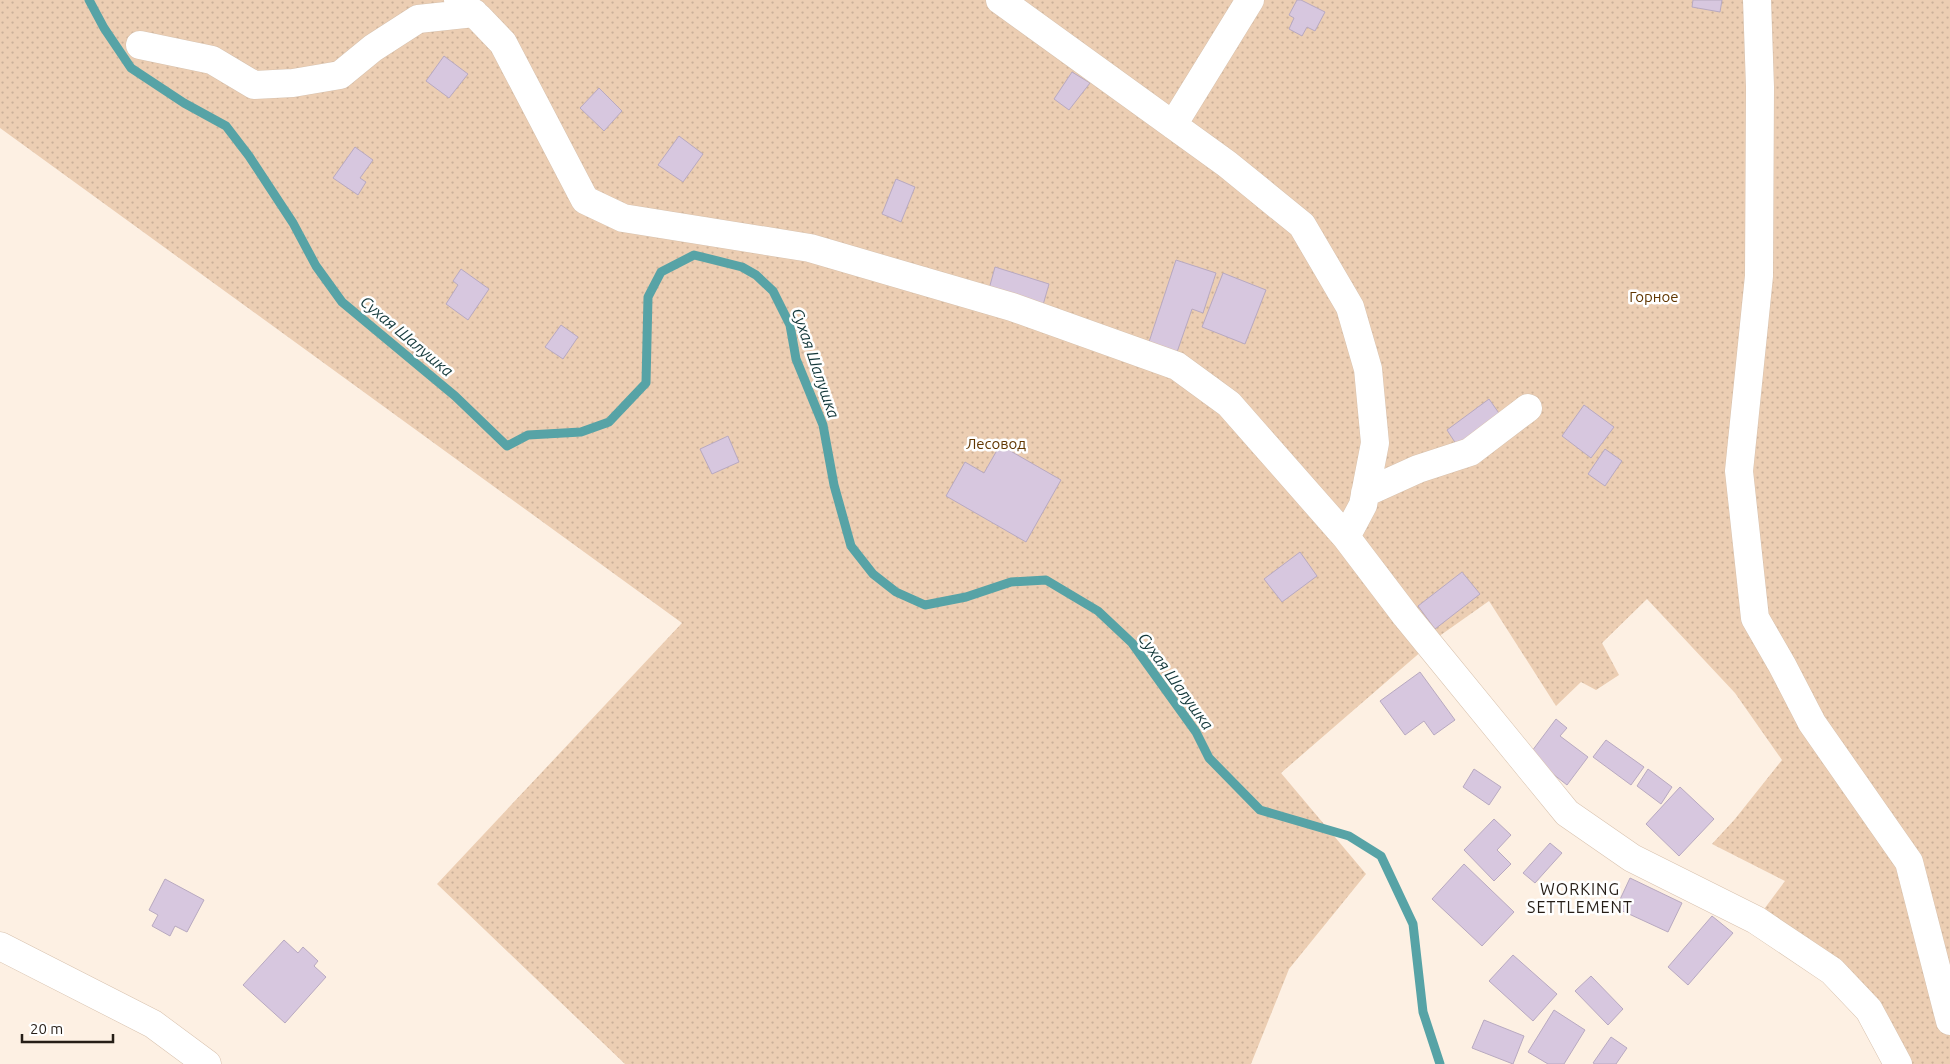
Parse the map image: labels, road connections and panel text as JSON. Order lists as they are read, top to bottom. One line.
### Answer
{"districts":["WORKING SETTLEMENT"],"water":["Сухая Шалушка"],"parks":["Горное","Лесовод"],"scale_bar":"20 m"}
